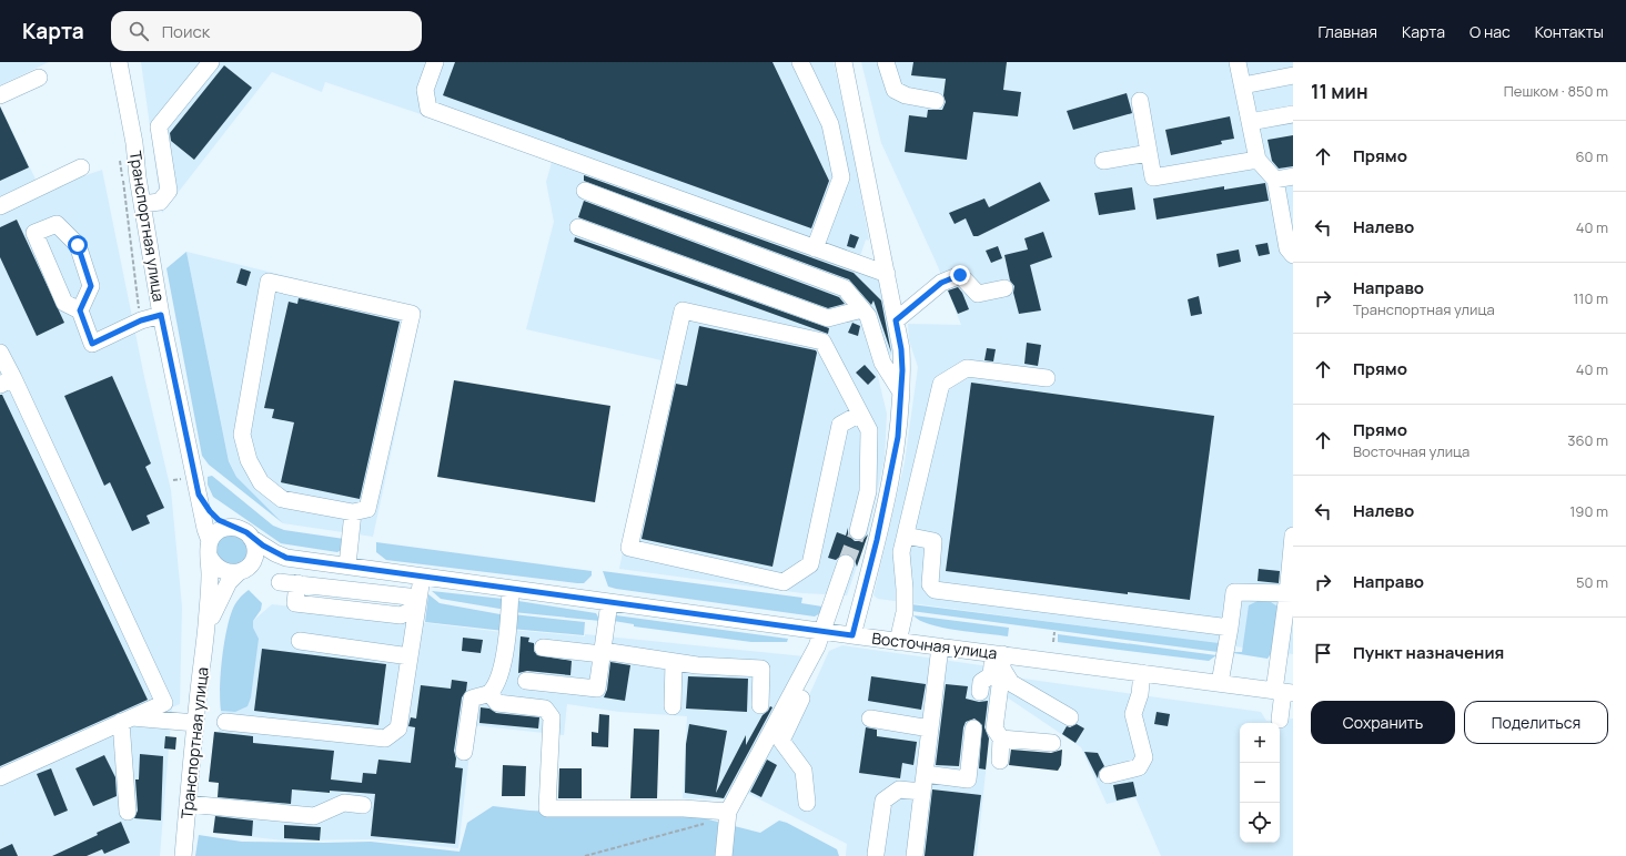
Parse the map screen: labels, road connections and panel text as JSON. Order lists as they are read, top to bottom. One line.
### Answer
{"streets":{"street":["Транспортная улица","Восточная улица"]},"crossings":[["Транспортная улица","Восточная улица"]],"page":{"header":"Карта","search":"Поиск","nav":["Главная","Карта","О нас","Контакты"],"heading":["11 мин","Пешком · 850 m"],"list":[["Прямо","60 m"],["Налево","40 m"],["Направо","Транспортная улица","110 m"],["Прямо","40 m"],["Прямо","Восточная улица","360 m"],["Налево","190 m"],["Направо","50 m"],"Пункт назначения"],"buttons":["Сохранить","Поделиться"],"map_buttons":["+","−"]}}
